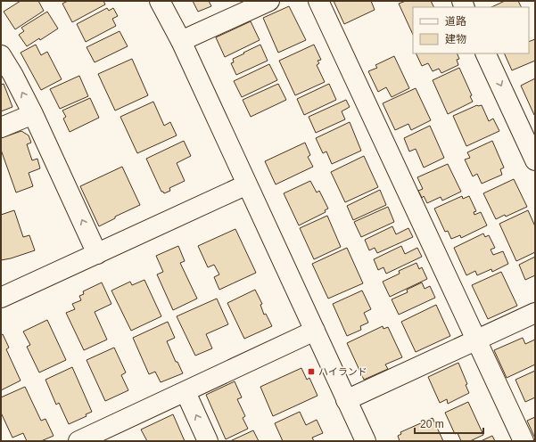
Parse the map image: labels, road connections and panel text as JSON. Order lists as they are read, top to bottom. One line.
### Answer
{"places":{"transit":["ハイランド"]},"legend":["道路","建物"],"scale_bar":"20 m"}
